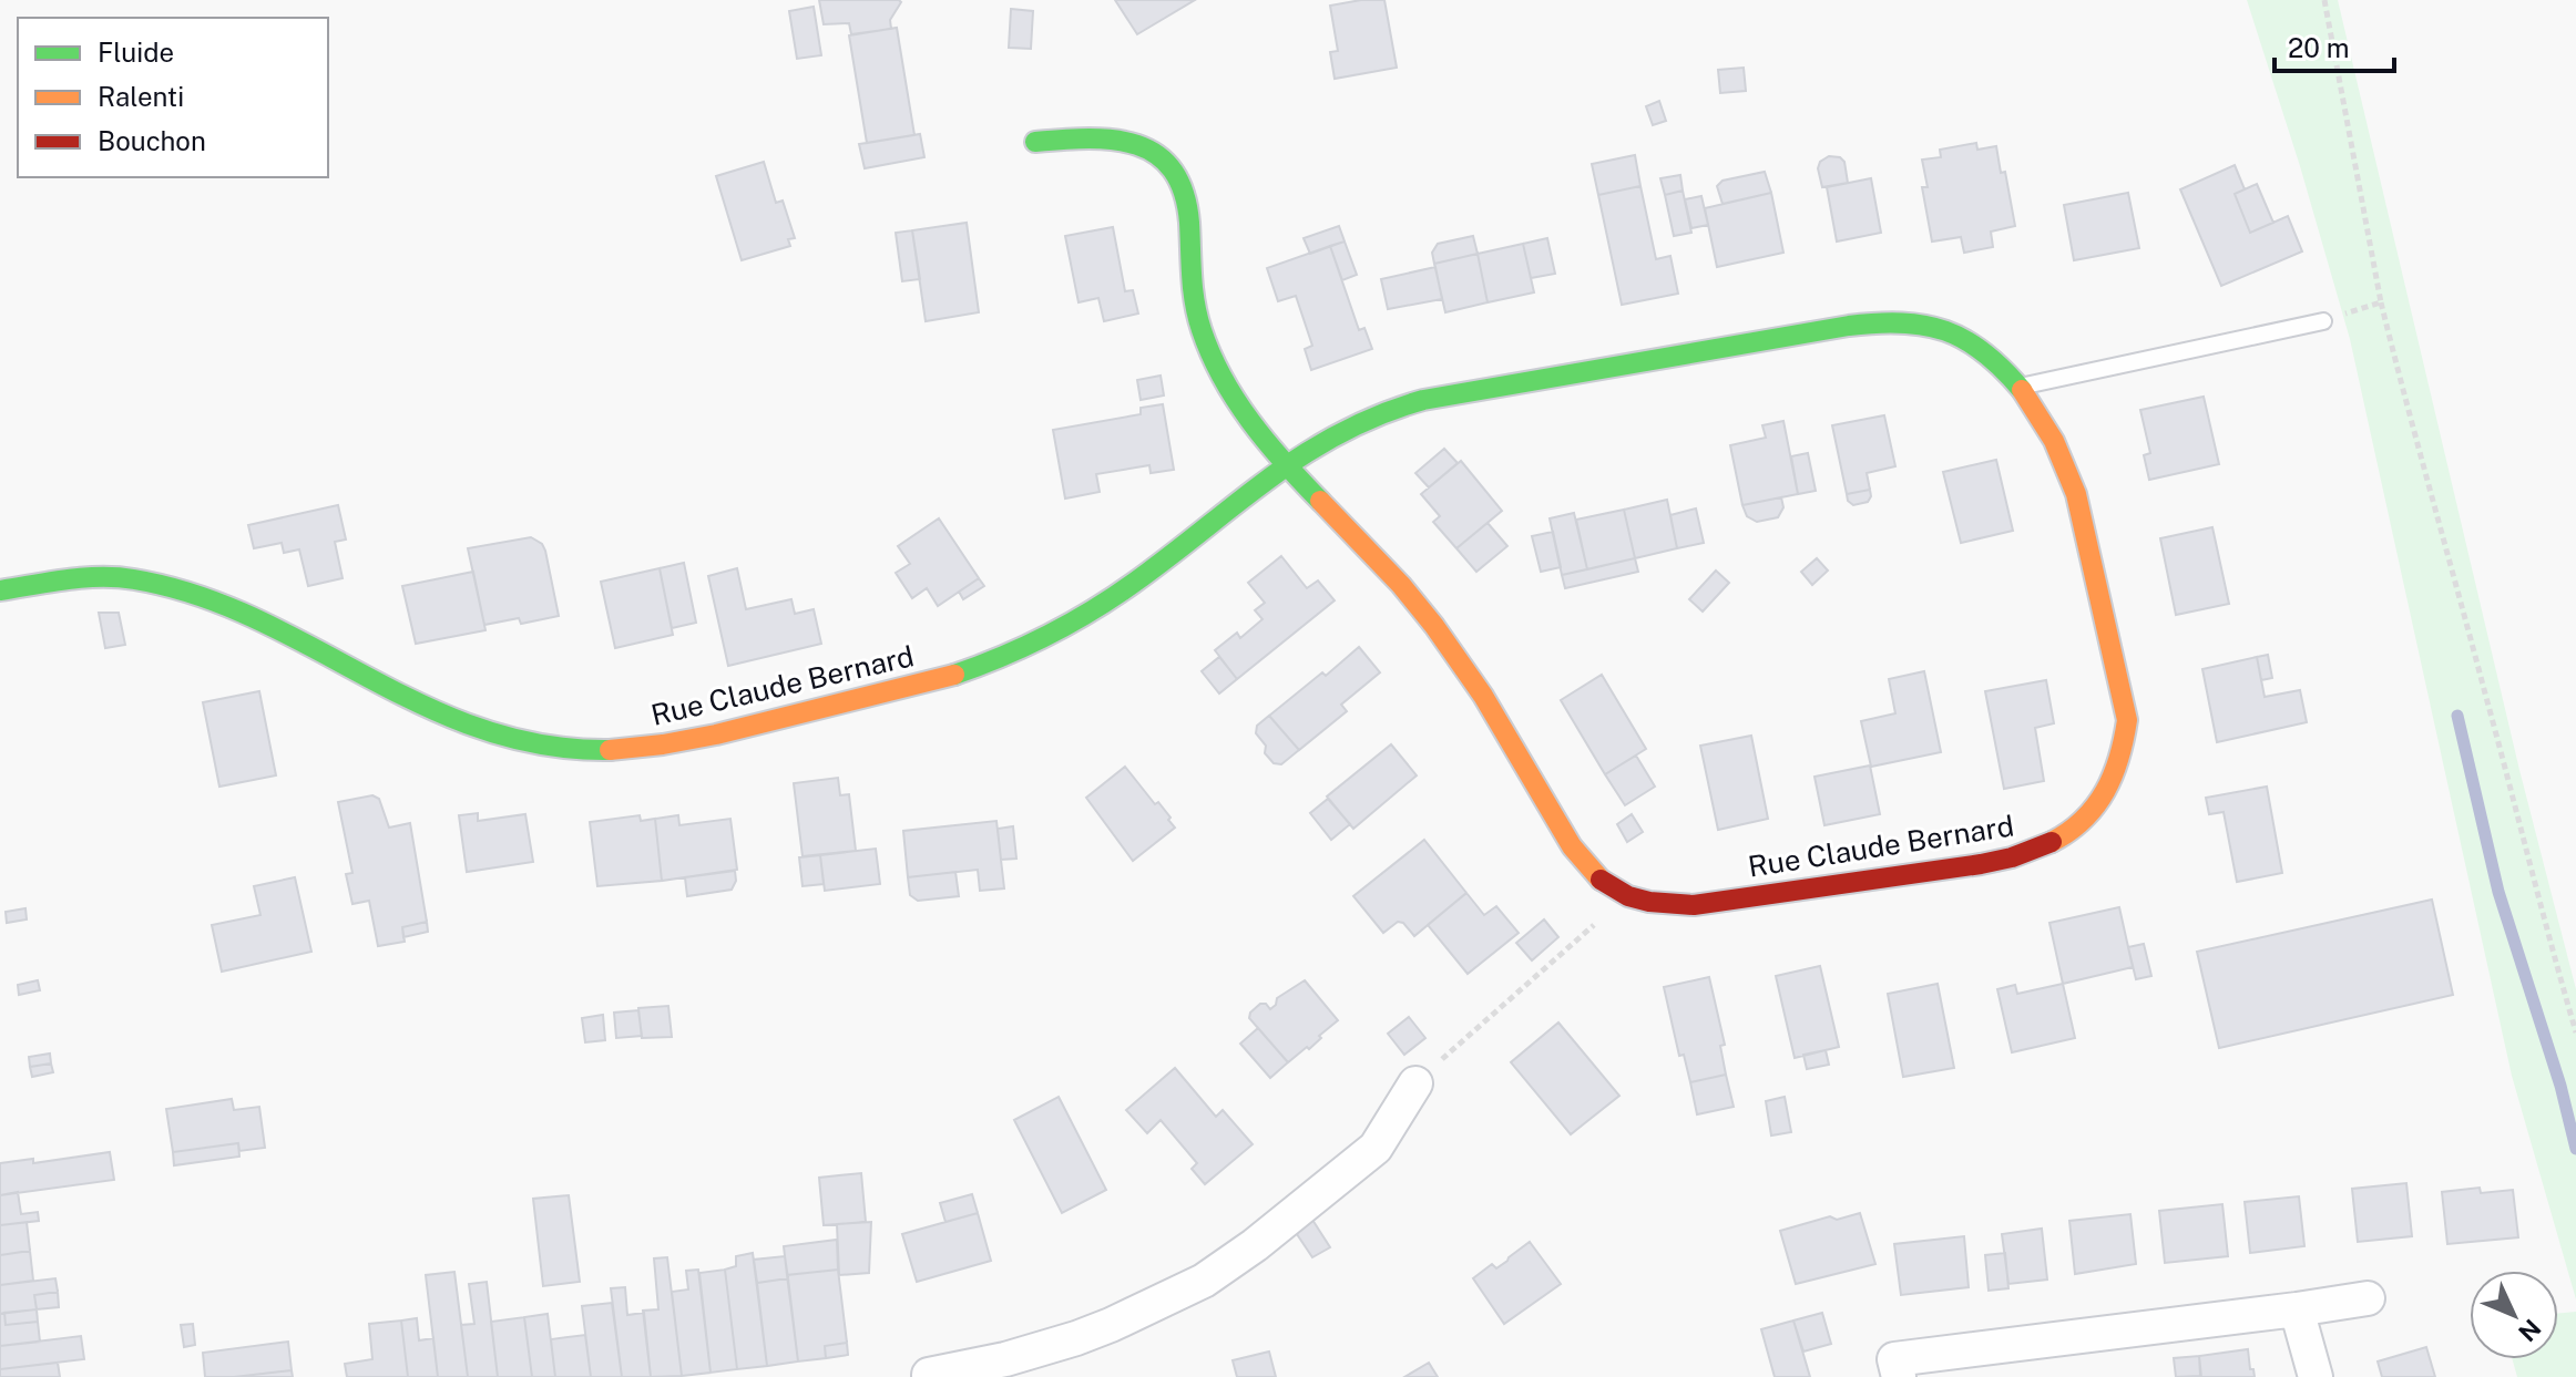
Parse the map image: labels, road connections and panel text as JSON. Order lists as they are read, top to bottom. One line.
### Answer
{"streets":{"street":["Rue Claude Bernard"]},"legend":["Fluide","Ralenti","Bouchon"],"scale_bar":"20 m","north":"bottom right"}
